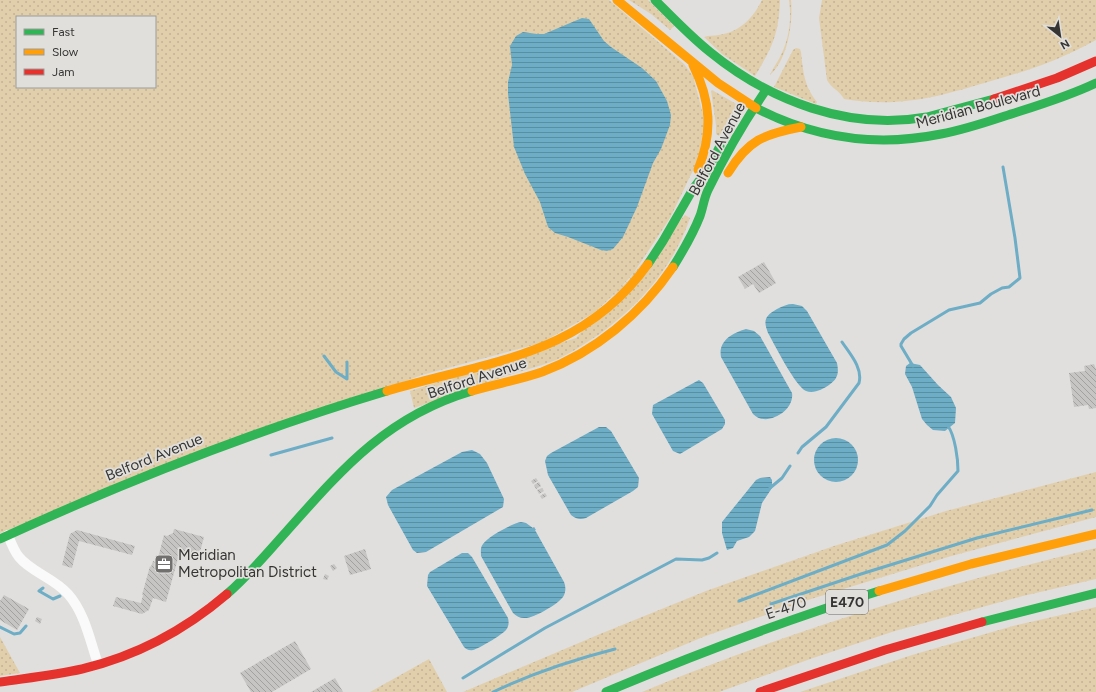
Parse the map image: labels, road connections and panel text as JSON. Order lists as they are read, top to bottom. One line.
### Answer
{"streets":{"main road":["Meridian Boulevard","Belford Avenue","E470","E-470"]},"crossings":[["Meridian Boulevard","Belford Avenue"]],"places":{"office":["Meridian Metropolitan District"]},"legend":["Fast","Slow","Jam"],"north":"bottom right"}
